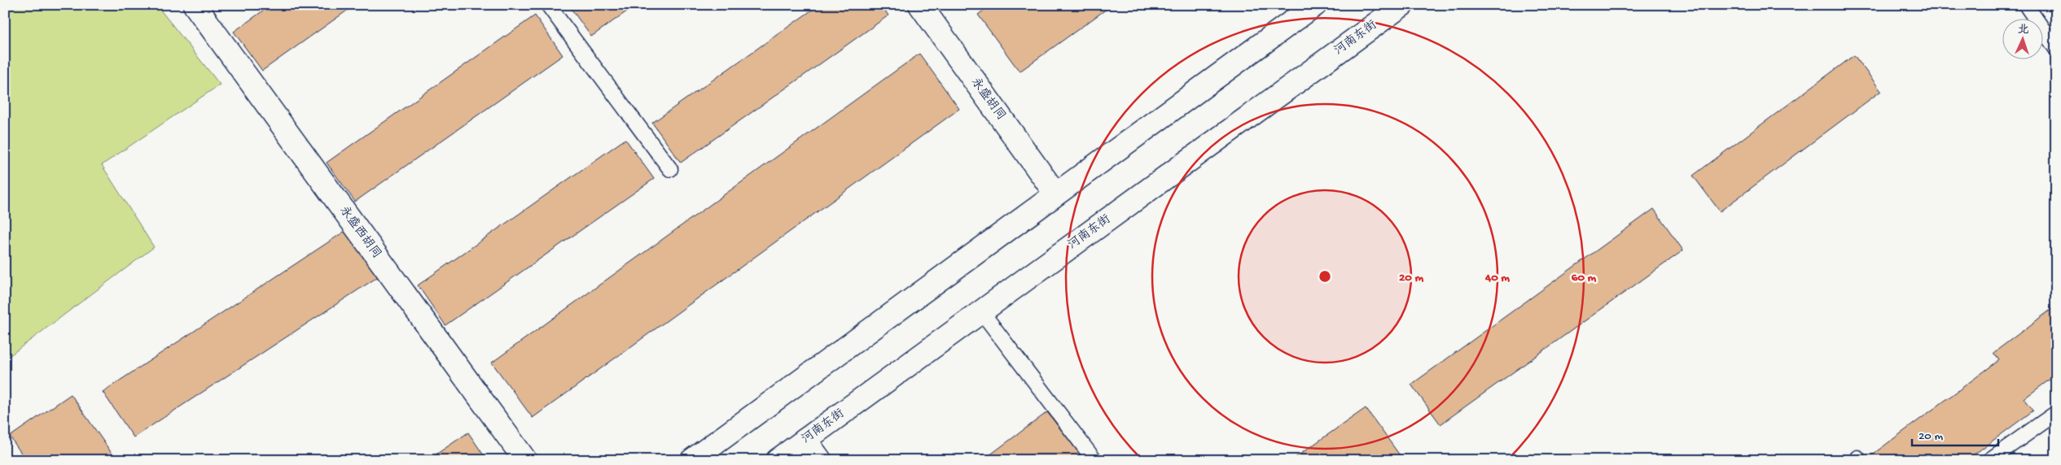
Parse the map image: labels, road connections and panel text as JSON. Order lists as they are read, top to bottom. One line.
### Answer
{"streets":{"main road":["河南东街","永盛胡同","永盛西胡同"]},"scale_bar":"20 m","north":"top","rings":["20 m","40 m","60 m"]}
